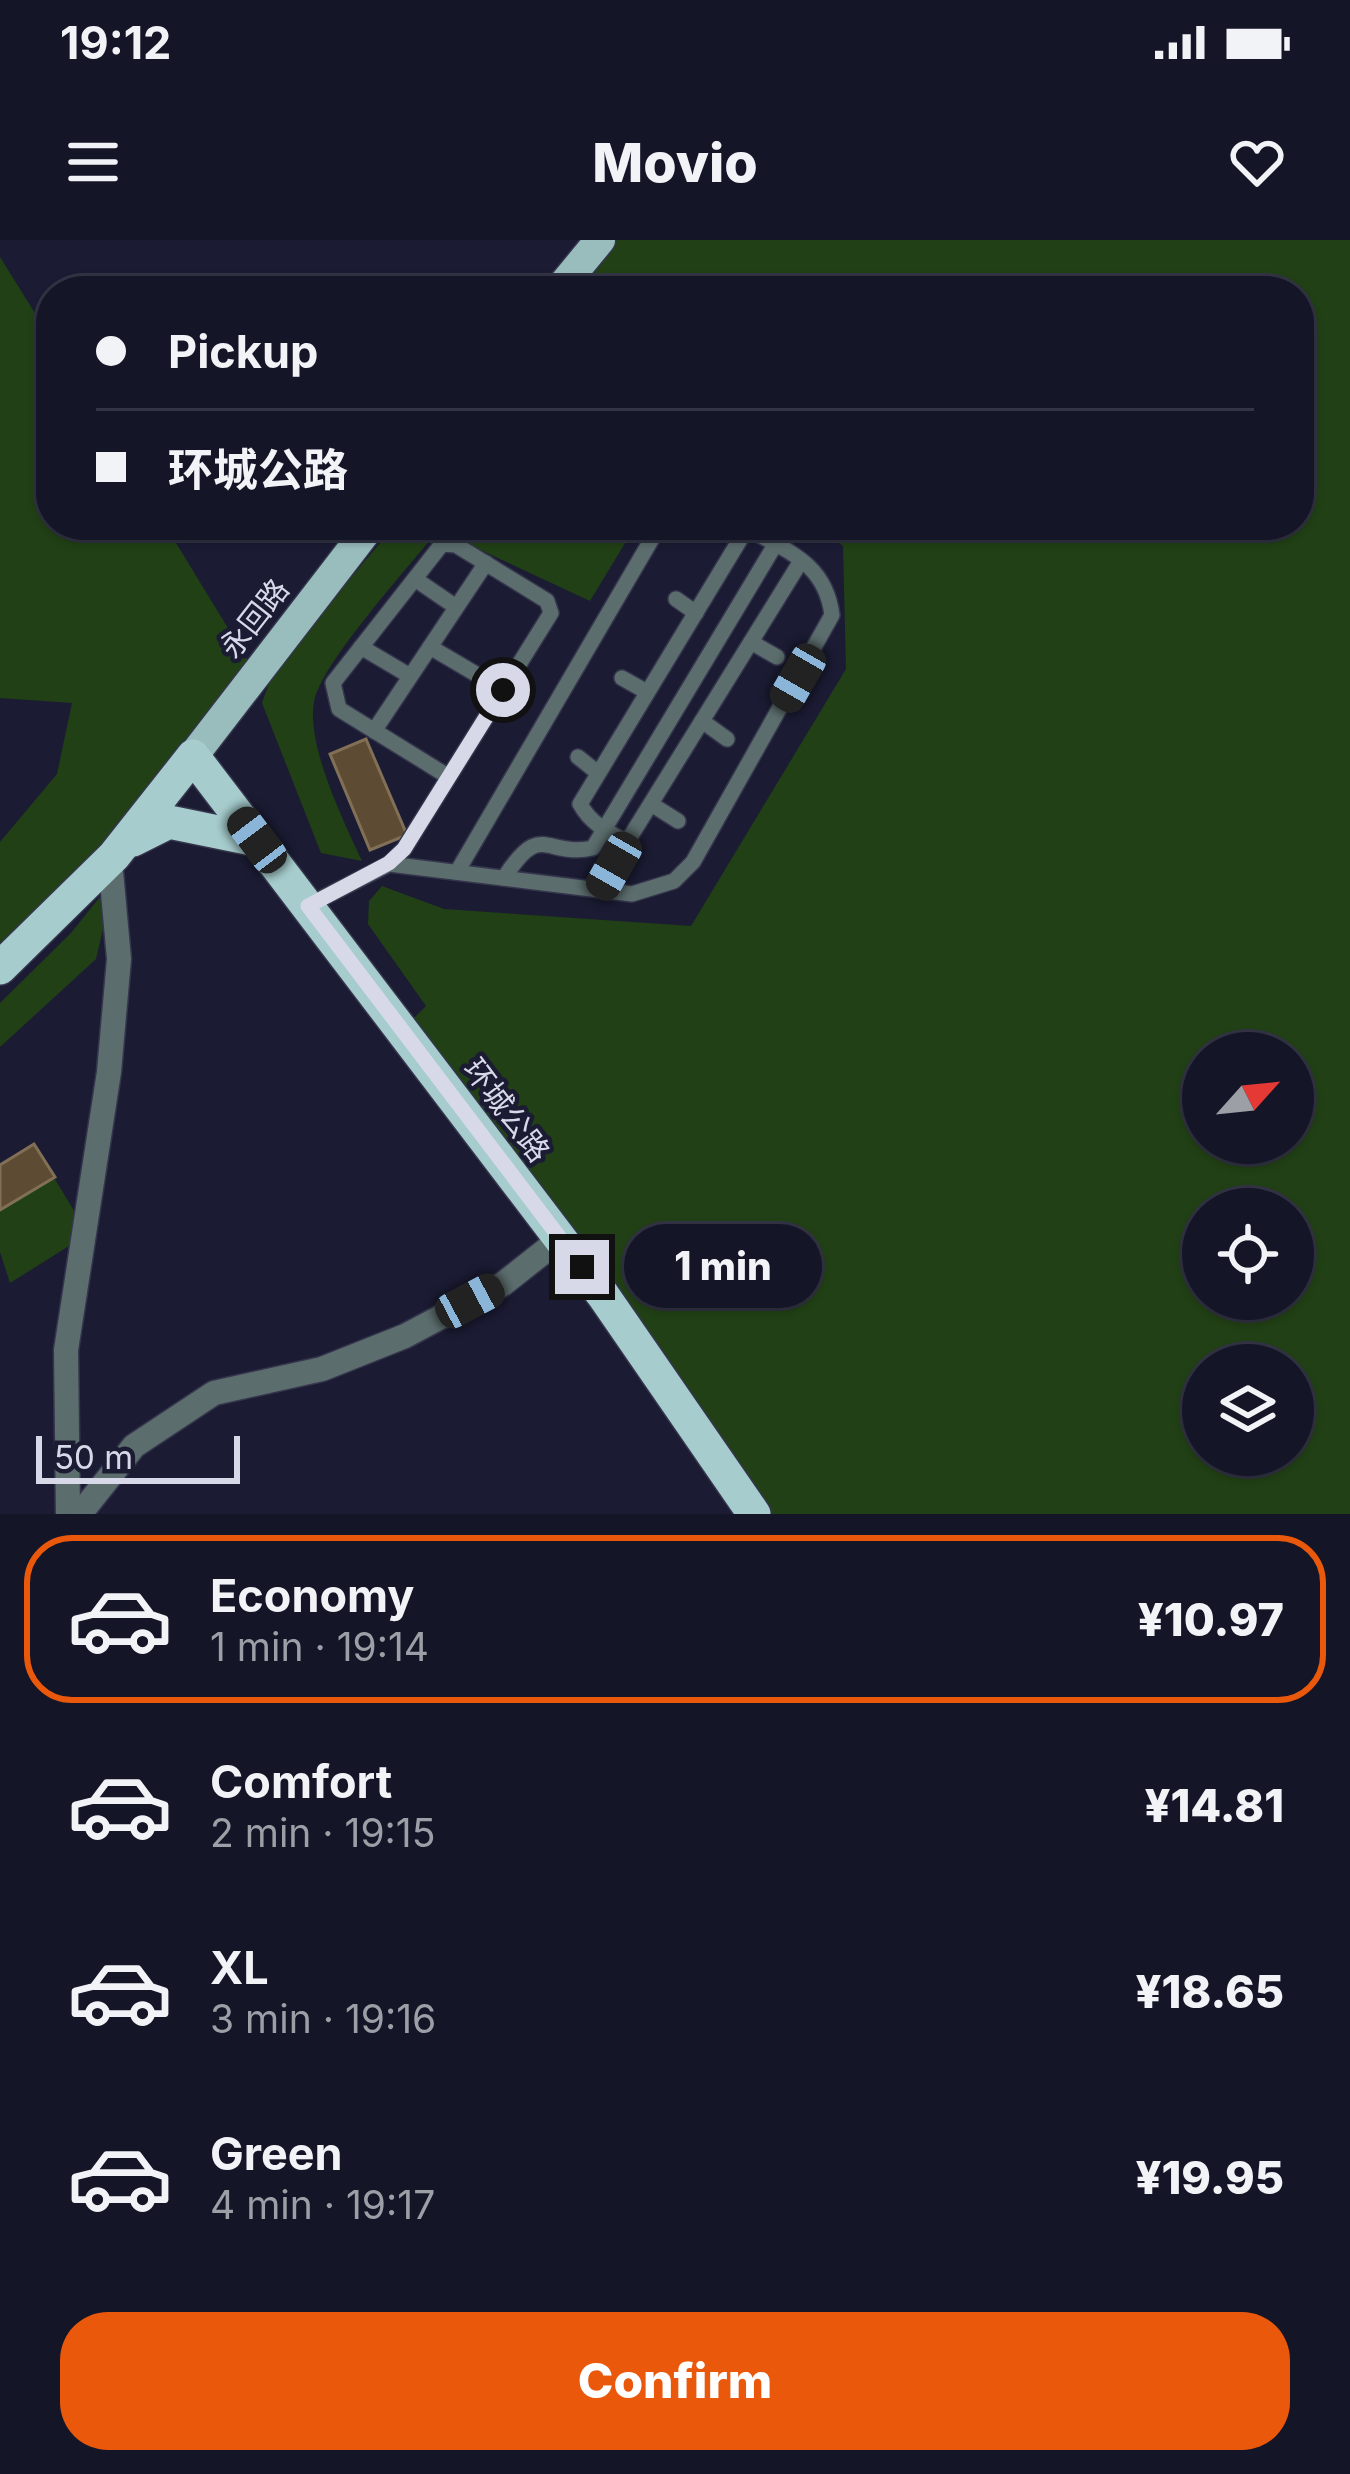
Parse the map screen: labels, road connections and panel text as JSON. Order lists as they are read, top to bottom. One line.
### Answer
{"streets":{"highway":["环城公路"],"main road":["永回路"]},"crossings":[["永回路","环城公路"]],"scale_bar":"50 m","north":"top right","page":{"status":"19:12","header":"Movio","banner":["Pickup","环城公路"],"bubble":"1 min","scale":"50 m","list":[{"name":"Economy","note":"1 min · 19:14","value":"¥10.97"},{"name":"Comfort","note":"2 min · 19:15","value":"¥14.81"},{"name":"XL","note":"3 min · 19:16","value":"¥18.65"},{"name":"Green","note":"4 min · 19:17","value":"¥19.95"}],"buttons":"Confirm"}}
